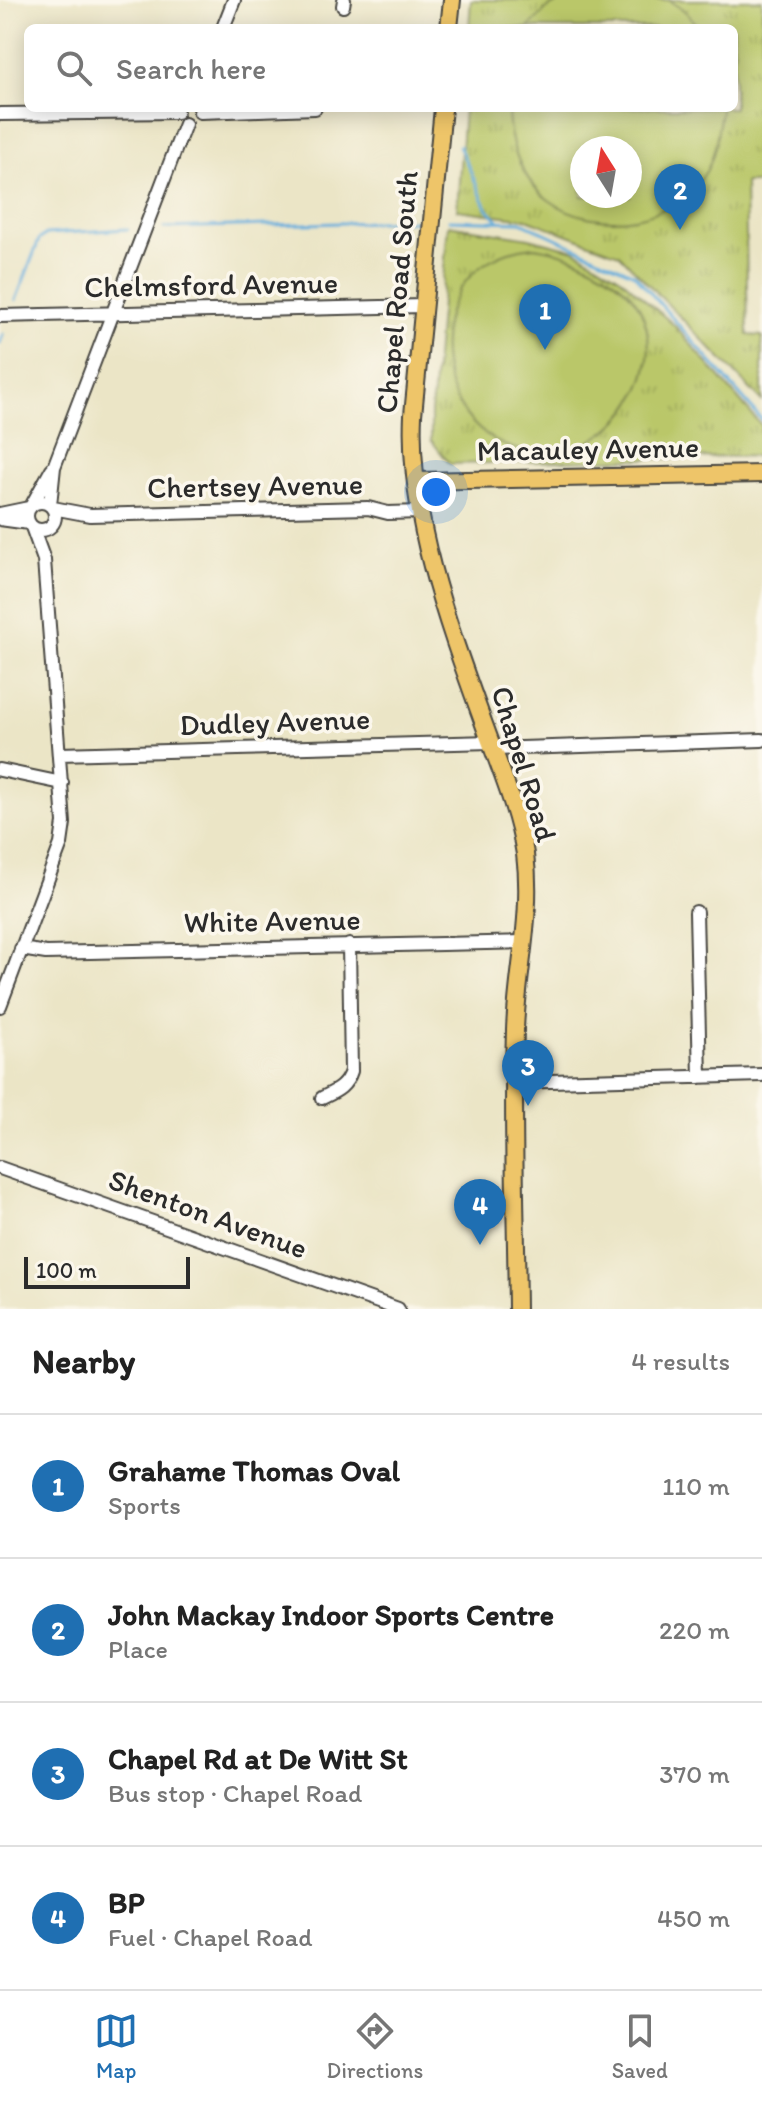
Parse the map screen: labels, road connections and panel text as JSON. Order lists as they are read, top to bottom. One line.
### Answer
{"streets":{"main road":["Chapel Road South","Macauley Avenue","Chapel Road"],"street":["Chelmsford Avenue","Chertsey Avenue","Dudley Avenue","White Avenue","Shenton Avenue"]},"crossings":[["Chelmsford Avenue","Chapel Road South"],["Chapel Road South","Macauley Avenue"],["Chapel Road South","Chapel Road"],["Macauley Avenue","Chapel Road"],["Chertsey Avenue","Chapel Road"],["Dudley Avenue","Chapel Road"],["Chapel Road","White Avenue"]],"scale_bar":"100 m","north":"top","page":{"search":"Search here","pins":["2","1","3","4"],"scale":"100 m","heading":["Nearby","4 results"],"list":[{"mark":"1","name":"Grahame Thomas Oval","note":"Sports","value":"110 m"},{"mark":"2","name":"John Mackay Indoor Sports Centre","note":"Place","value":"220 m"},{"mark":"3","name":"Chapel Rd at De Witt St","note":"Bus stop · Chapel Road","value":"370 m"},{"mark":"4","name":"BP","note":"Fuel · Chapel Road","value":"450 m"}],"nav":["Map","Directions","Saved"]}}
